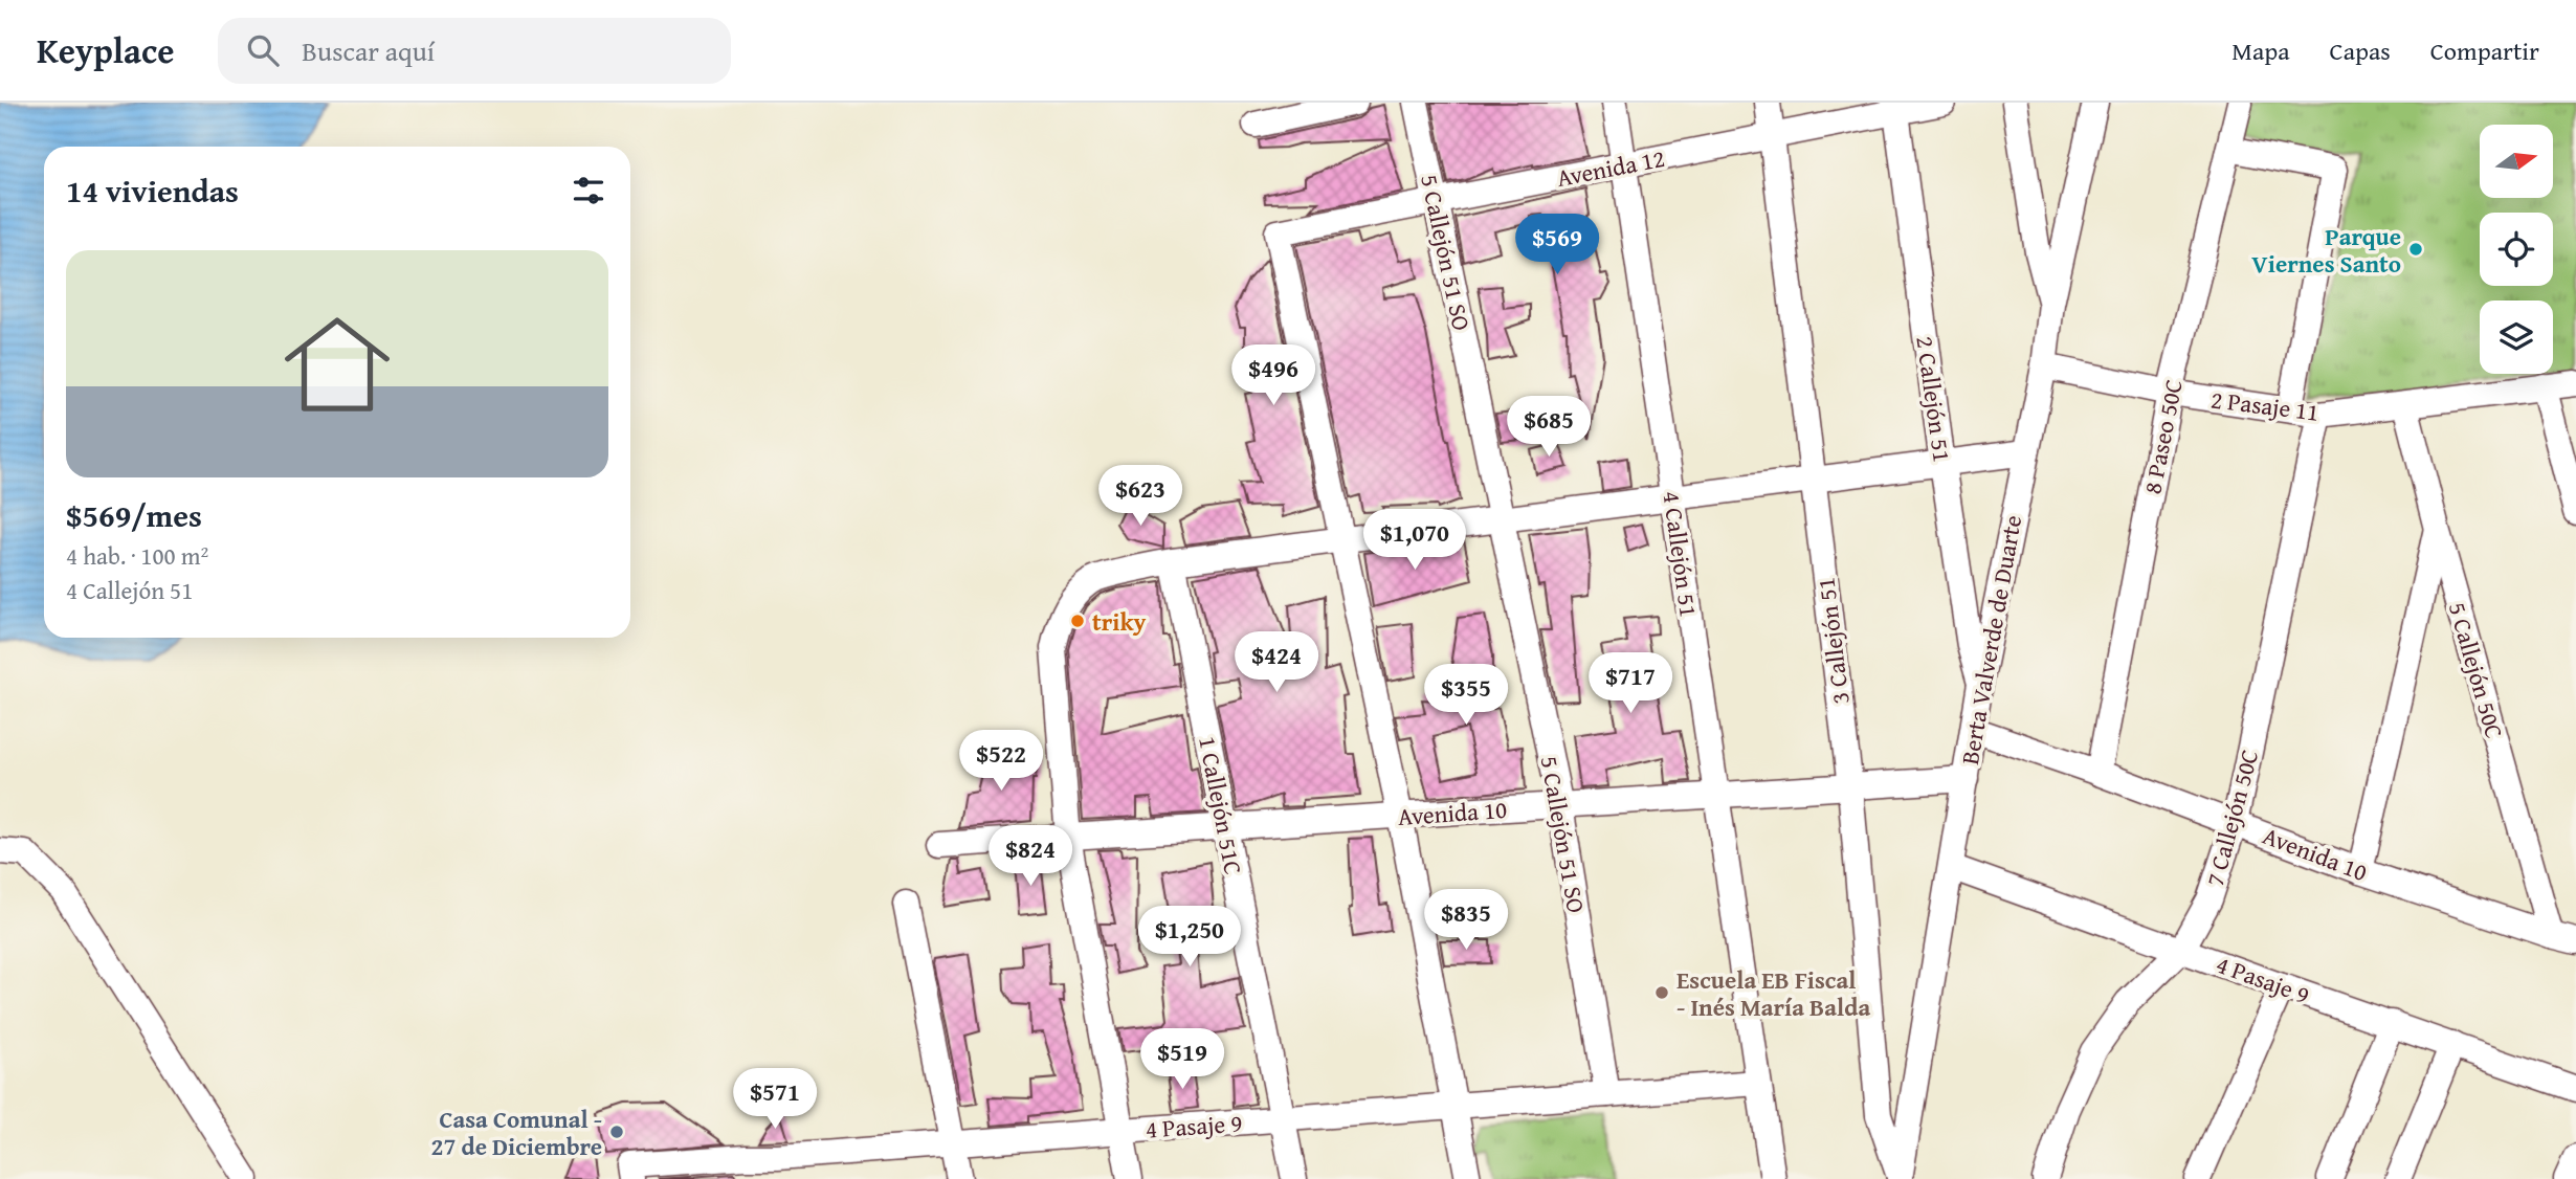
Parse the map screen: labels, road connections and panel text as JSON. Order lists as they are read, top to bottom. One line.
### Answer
{"streets":{"street":["Avenida 12","5 Callejón 51 SO","2 Callejón 51","2 Pasaje 11","8 Paseo 50C","4 Callejón 51","Berta Valverde de Duarte","3 Callejón 51","5 Callejón 50C","1 Callejón 51C","Avenida 10","7 Callejón 50C","4 Pasaje 9"]},"crossings":[["Avenida 12","5 Callejón 51 SO"],["Avenida 12","2 Callejón 51"],["Avenida 12","4 Callejón 51"],["Avenida 12","3 Callejón 51"],["5 Callejón 51 SO","Avenida 10"],["5 Callejón 51 SO","4 Pasaje 9"],["2 Callejón 51","Berta Valverde de Duarte"],["2 Pasaje 11","8 Paseo 50C"],["2 Pasaje 11","Berta Valverde de Duarte"],["2 Pasaje 11","5 Callejón 50C"],["2 Pasaje 11","7 Callejón 50C"],["8 Paseo 50C","Avenida 10"],["4 Callejón 51","Avenida 10"],["4 Callejón 51","4 Pasaje 9"],["Berta Valverde de Duarte","3 Callejón 51"],["Berta Valverde de Duarte","Avenida 10"],["Berta Valverde de Duarte","4 Pasaje 9"],["3 Callejón 51","Avenida 10"],["5 Callejón 50C","Avenida 10"],["1 Callejón 51C","Avenida 10"],["1 Callejón 51C","4 Pasaje 9"],["Avenida 10","7 Callejón 50C"],["7 Callejón 50C","4 Pasaje 9"]],"places":["Parque Viernes Santo","triky","Escuela EB Fiscal - Inés María Balda","Casa Comunal - 27 de Diciembre"],"north":"right","page":{"header":"Keyplace","search":"Buscar aquí","nav":["Mapa","Capas","Compartir"],"heading":"14 viviendas","price":["$569","$496","$685","$623","$1,070","$424","$717","$355","$522","$824","$835","$1,250","$519","$571"],"list":[{"name":"$569/mes","note":"4 hab. · 100 m² · 4 Callejón 51"}]}}
